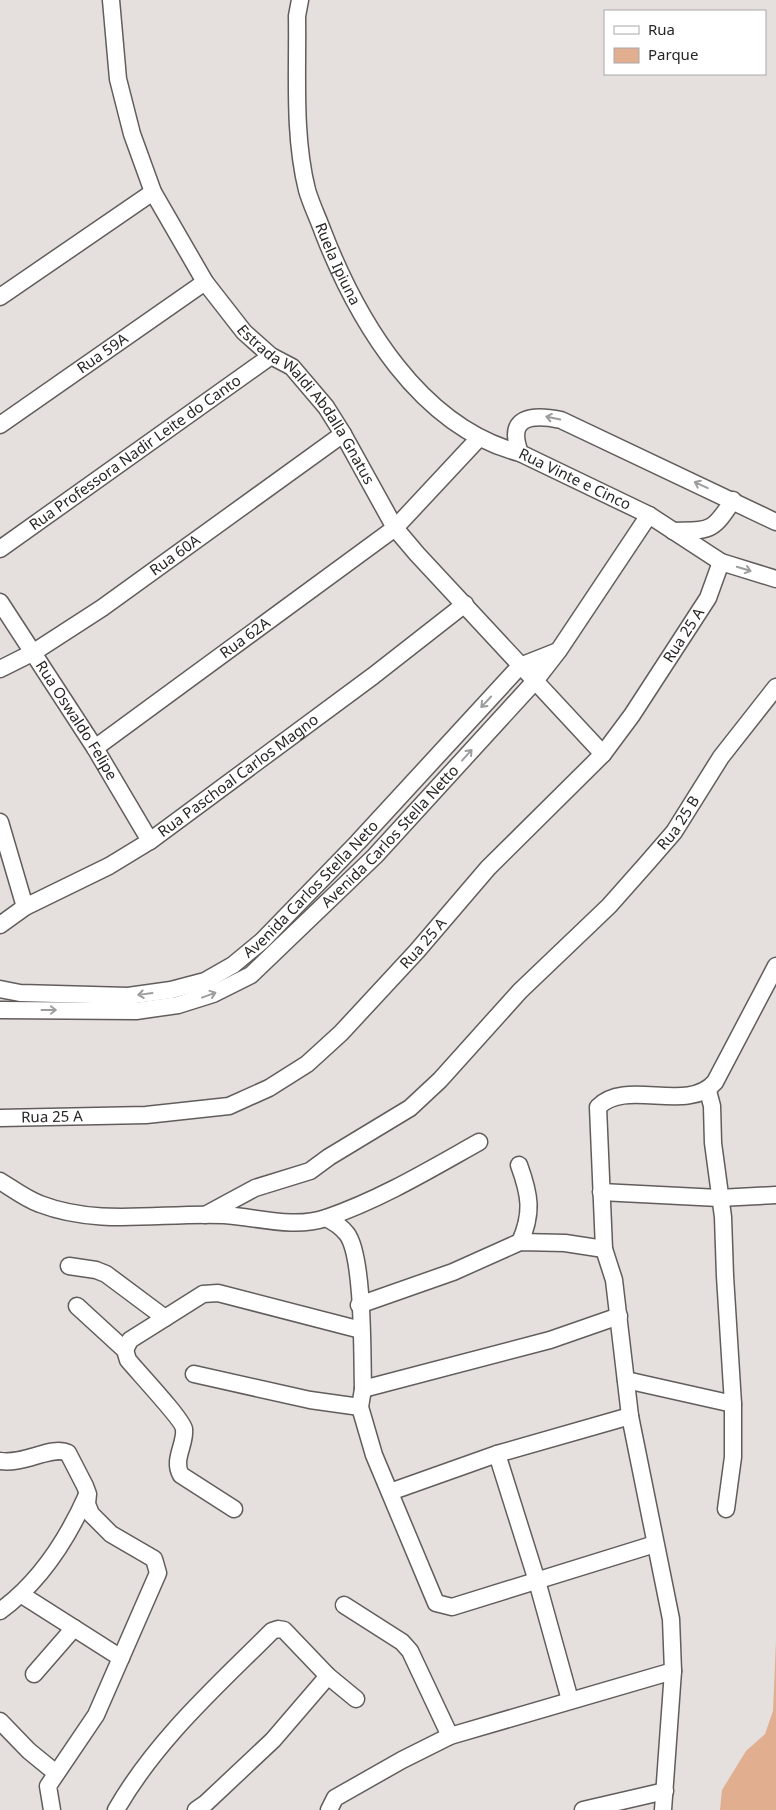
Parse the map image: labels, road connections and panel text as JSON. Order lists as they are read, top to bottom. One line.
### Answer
{"streets":{"street":["Ruela Ipiuna","Rua 59A","Estrada Waldi Abdalla Gnatus","Rua Professora Nadir Leite do Canto","Rua Vinte e Cinco","Rua 60A","Rua 25 A","Rua 62A","Rua Oswaldo Felipe","Rua Paschoal Carlos Magno","Rua 25 B","Avenida Carlos Stella Netto","Avenida Carlos Stella Neto"]},"crossings":[["Ruela Ipiuna","Rua Vinte e Cinco"],["Ruela Ipiuna","Rua 62A"],["Rua 59A","Estrada Waldi Abdalla Gnatus"],["Estrada Waldi Abdalla Gnatus","Rua Professora Nadir Leite do Canto"],["Estrada Waldi Abdalla Gnatus","Rua 60A"],["Estrada Waldi Abdalla Gnatus","Rua 25 A"],["Estrada Waldi Abdalla Gnatus","Rua 62A"],["Estrada Waldi Abdalla Gnatus","Rua Paschoal Carlos Magno"],["Estrada Waldi Abdalla Gnatus","Avenida Carlos Stella Netto"],["Estrada Waldi Abdalla Gnatus","Avenida Carlos Stella Neto"],["Rua Vinte e Cinco","Rua 25 A"],["Rua 60A","Rua Oswaldo Felipe"],["Rua 62A","Rua Oswaldo Felipe"],["Rua Oswaldo Felipe","Rua Paschoal Carlos Magno"]],"one_way":["Avenida Carlos Stella Netto","Avenida Carlos Stella Neto"],"legend":["Rua","Parque"]}
